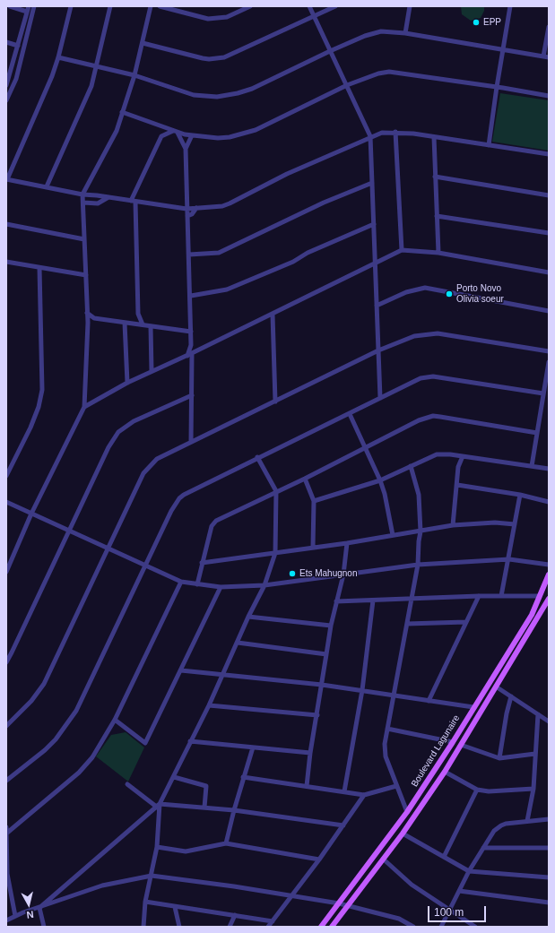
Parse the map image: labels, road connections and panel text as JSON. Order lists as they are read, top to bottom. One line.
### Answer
{"streets":{"main road":["Boulevard Lagunaire"]},"places":["EPP","Porto Novo Olivia soeur","Ets Mahugnon"],"scale_bar":"100 m","north":"bottom"}
